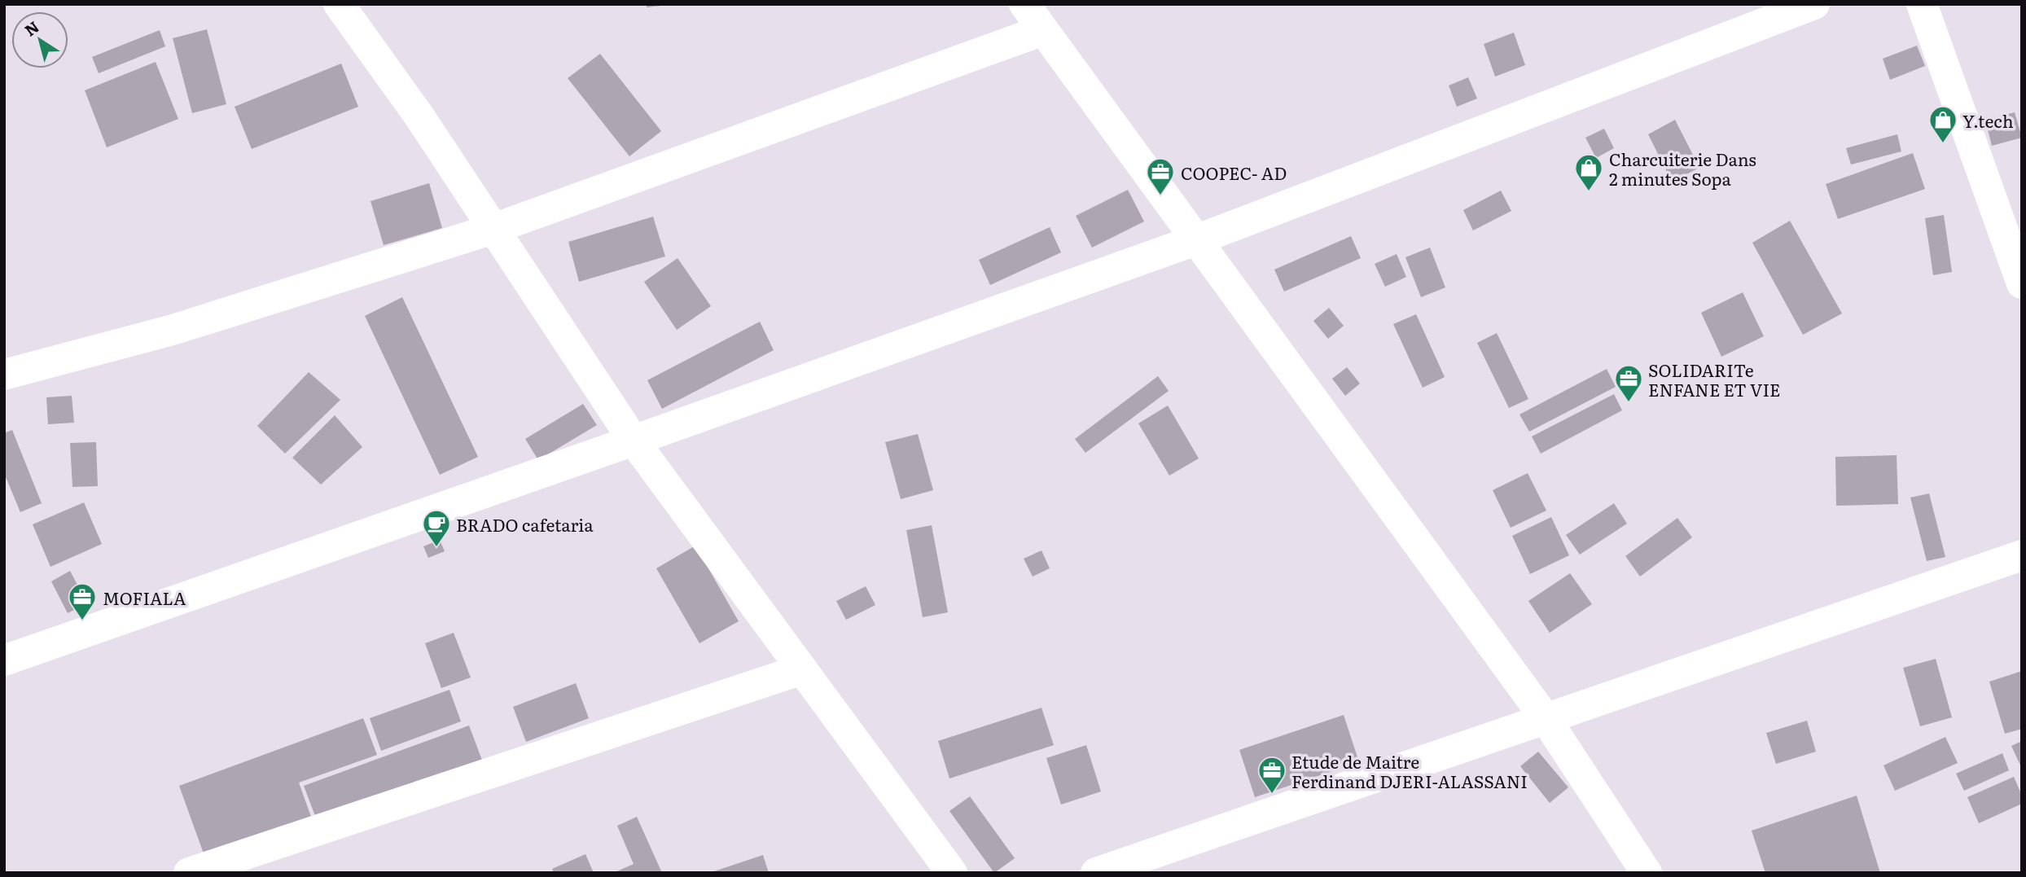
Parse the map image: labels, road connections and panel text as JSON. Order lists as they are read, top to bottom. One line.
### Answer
{"places":{"shop":["Y.tech","Charcuiterie Dans 2 minutes Sopa"],"office":["COOPEC- AD","SOLIDARITe ENFANE ET VIE","MOFIALA","Etude de Maitre Ferdinand DJERI-ALASSANI"],"cafe":["BRADO cafetaria"]},"north":"top left"}
